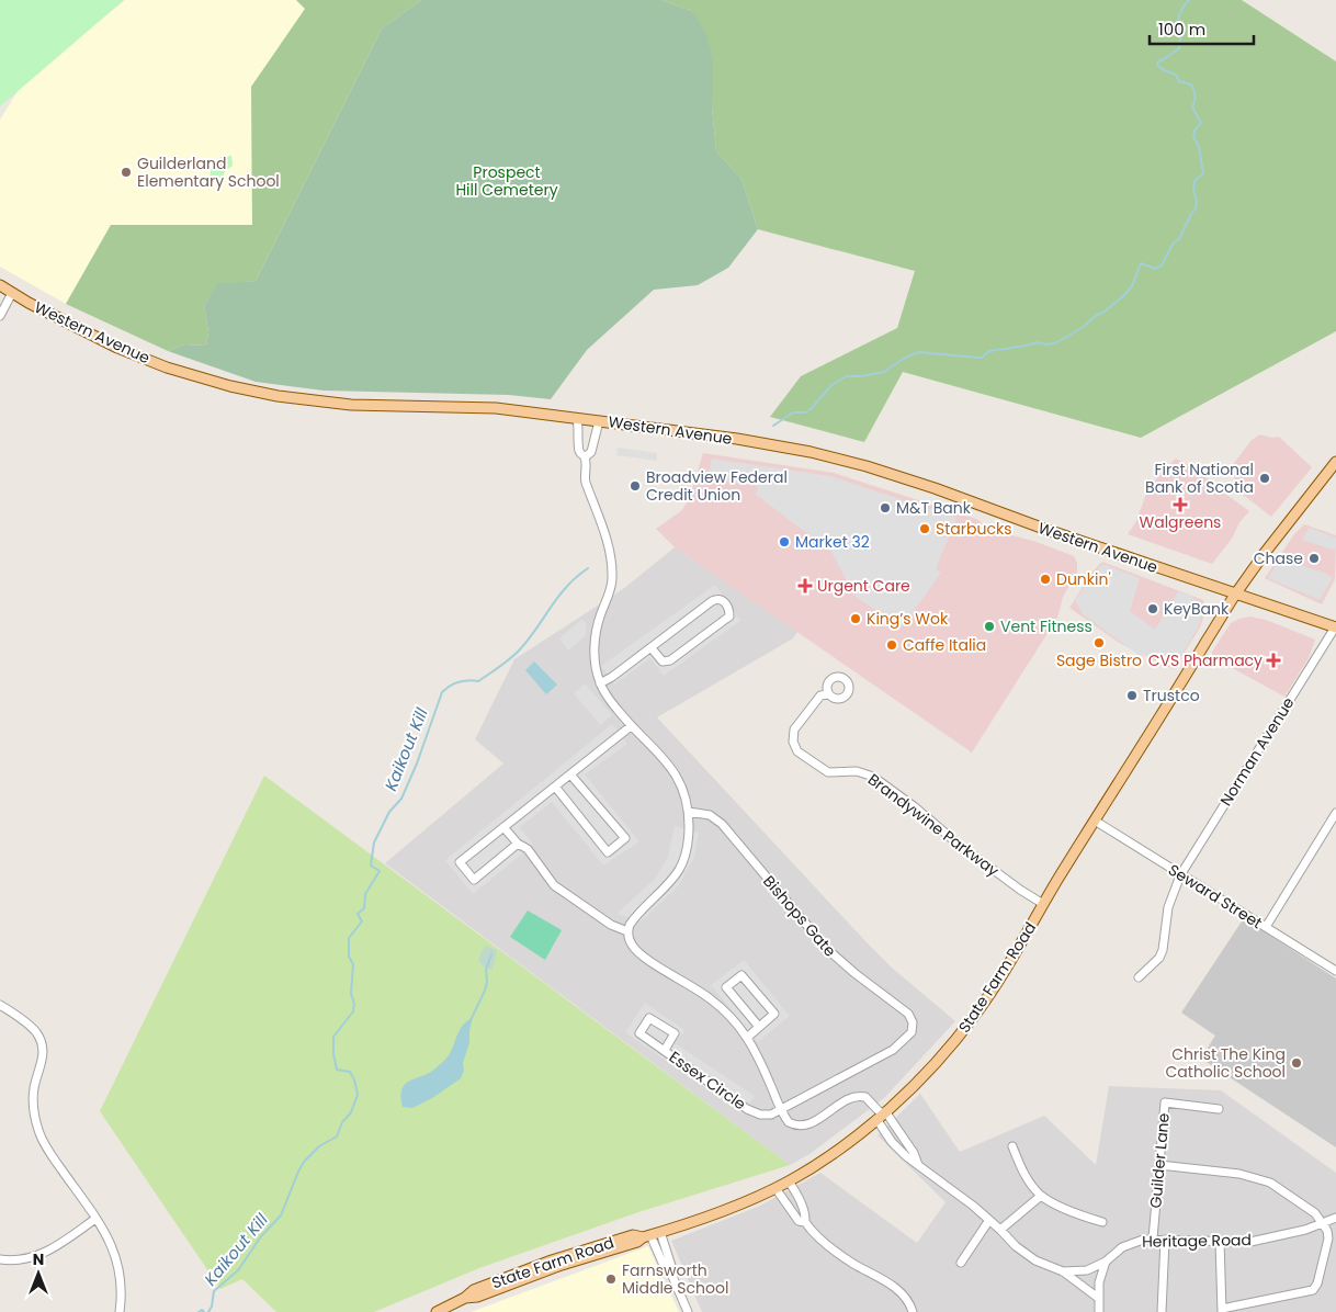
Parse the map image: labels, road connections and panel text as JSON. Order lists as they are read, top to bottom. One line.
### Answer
{"streets":{"main road":["Western Avenue","State Farm Road"],"street":["Norman Avenue","Brandywine Parkway","Seward Street","Bishops Gate","Essex Circle","Guilder Lane","Heritage Road"]},"crossings":[["Western Avenue","Norman Avenue"],["Western Avenue","State Farm Road"],["Norman Avenue","Seward Street"],["Brandywine Parkway","State Farm Road"],["Seward Street","State Farm Road"],["Bishops Gate","Essex Circle"],["Guilder Lane","Heritage Road"]],"water":["Kaikout Kill"],"parks":["Prospect Hill Cemetery"],"places":{"other":["Guilderland Elementary School","First National Bank of Scotia","Broadview Federal Credit Union","M&T Bank","Starbucks","Market 32","Chase","Dunkin'","KeyBank","King’s Wok","Vent Fitness","Sage Bistro","Caffe Italia","Trustco","Christ The King Catholic School","Farnsworth Middle School"],"health":["Walgreens","Urgent Care","CVS Pharmacy"]},"scale_bar":"100 m","north":"top"}
